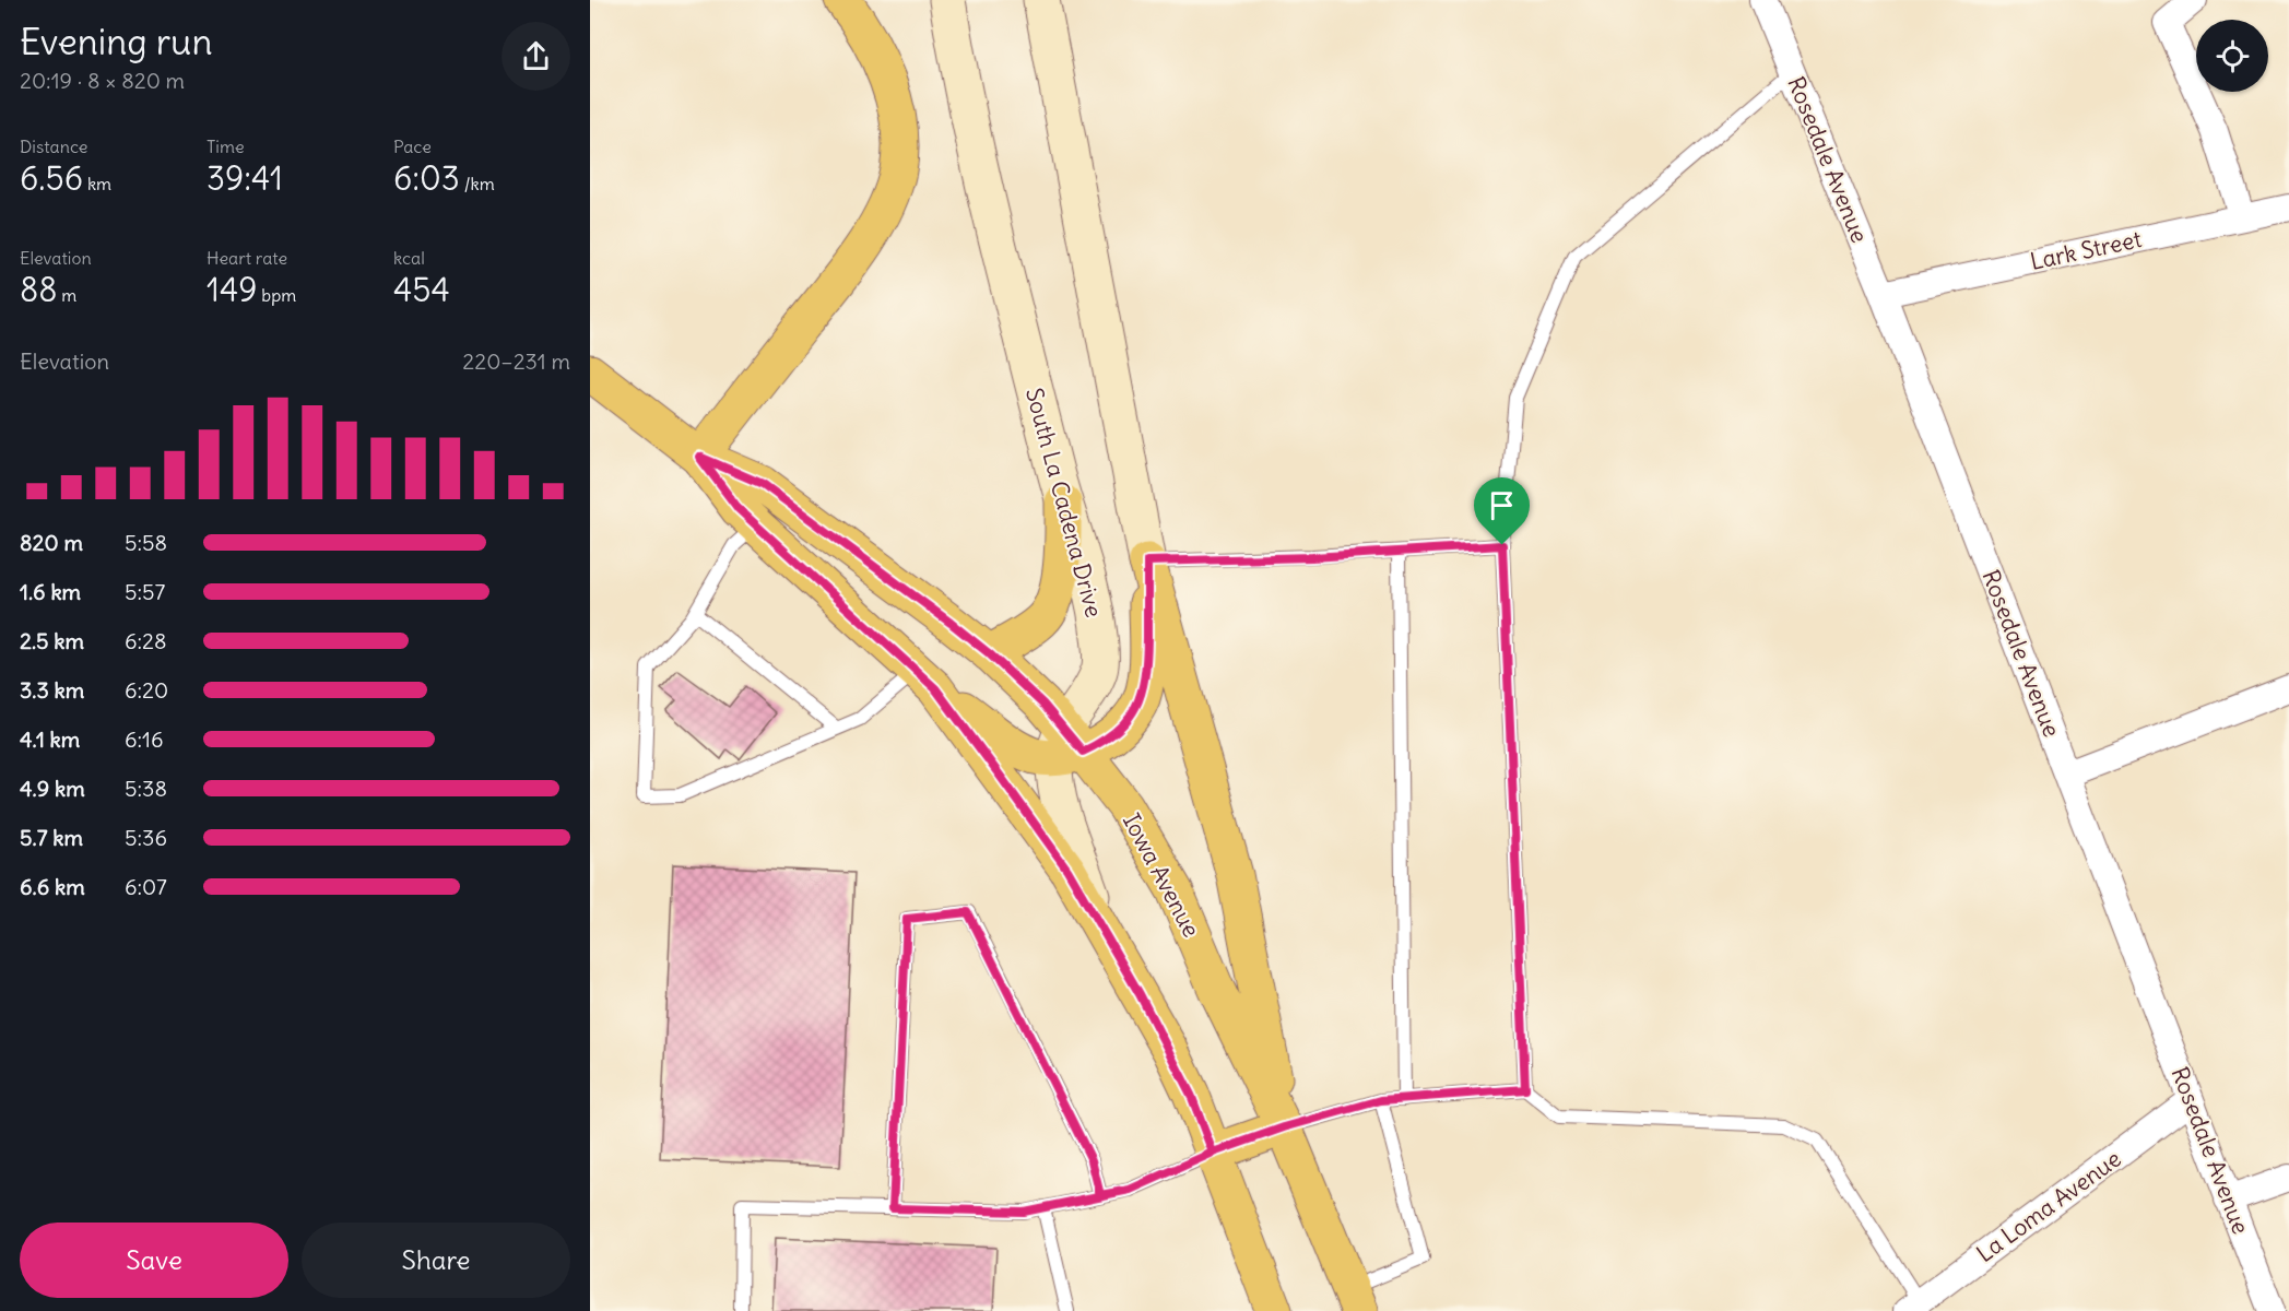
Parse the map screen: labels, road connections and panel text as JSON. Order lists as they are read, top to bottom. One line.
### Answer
{"streets":{"main road":["South La Cadena Drive","Iowa Avenue"],"street":["Rosedale Avenue","Lark Street","La Loma Avenue"]},"crossings":[["Rosedale Avenue","Lark Street"],["Rosedale Avenue","La Loma Avenue"],["South La Cadena Drive","Iowa Avenue"]],"page":{"heading":["Evening run","20:19 · 8 × 820 m"],"stats":[["Distance","6.56 km"],["Time","39:41"],["Pace","6:03 /km"],["Elevation","88 m"],["Heart rate","149 bpm"],["kcal","454"]],"chart":["Elevation","220–231 m"],"list":[{"name":"820 m","note":"5:58"},{"name":"1.6 km","note":"5:57"},{"name":"2.5 km","note":"6:28"},{"name":"3.3 km","note":"6:20"},{"name":"4.1 km","note":"6:16"},{"name":"4.9 km","note":"5:38"},{"name":"5.7 km","note":"5:36"},{"name":"6.6 km","note":"6:07"}],"buttons":["Save","Share"]}}
